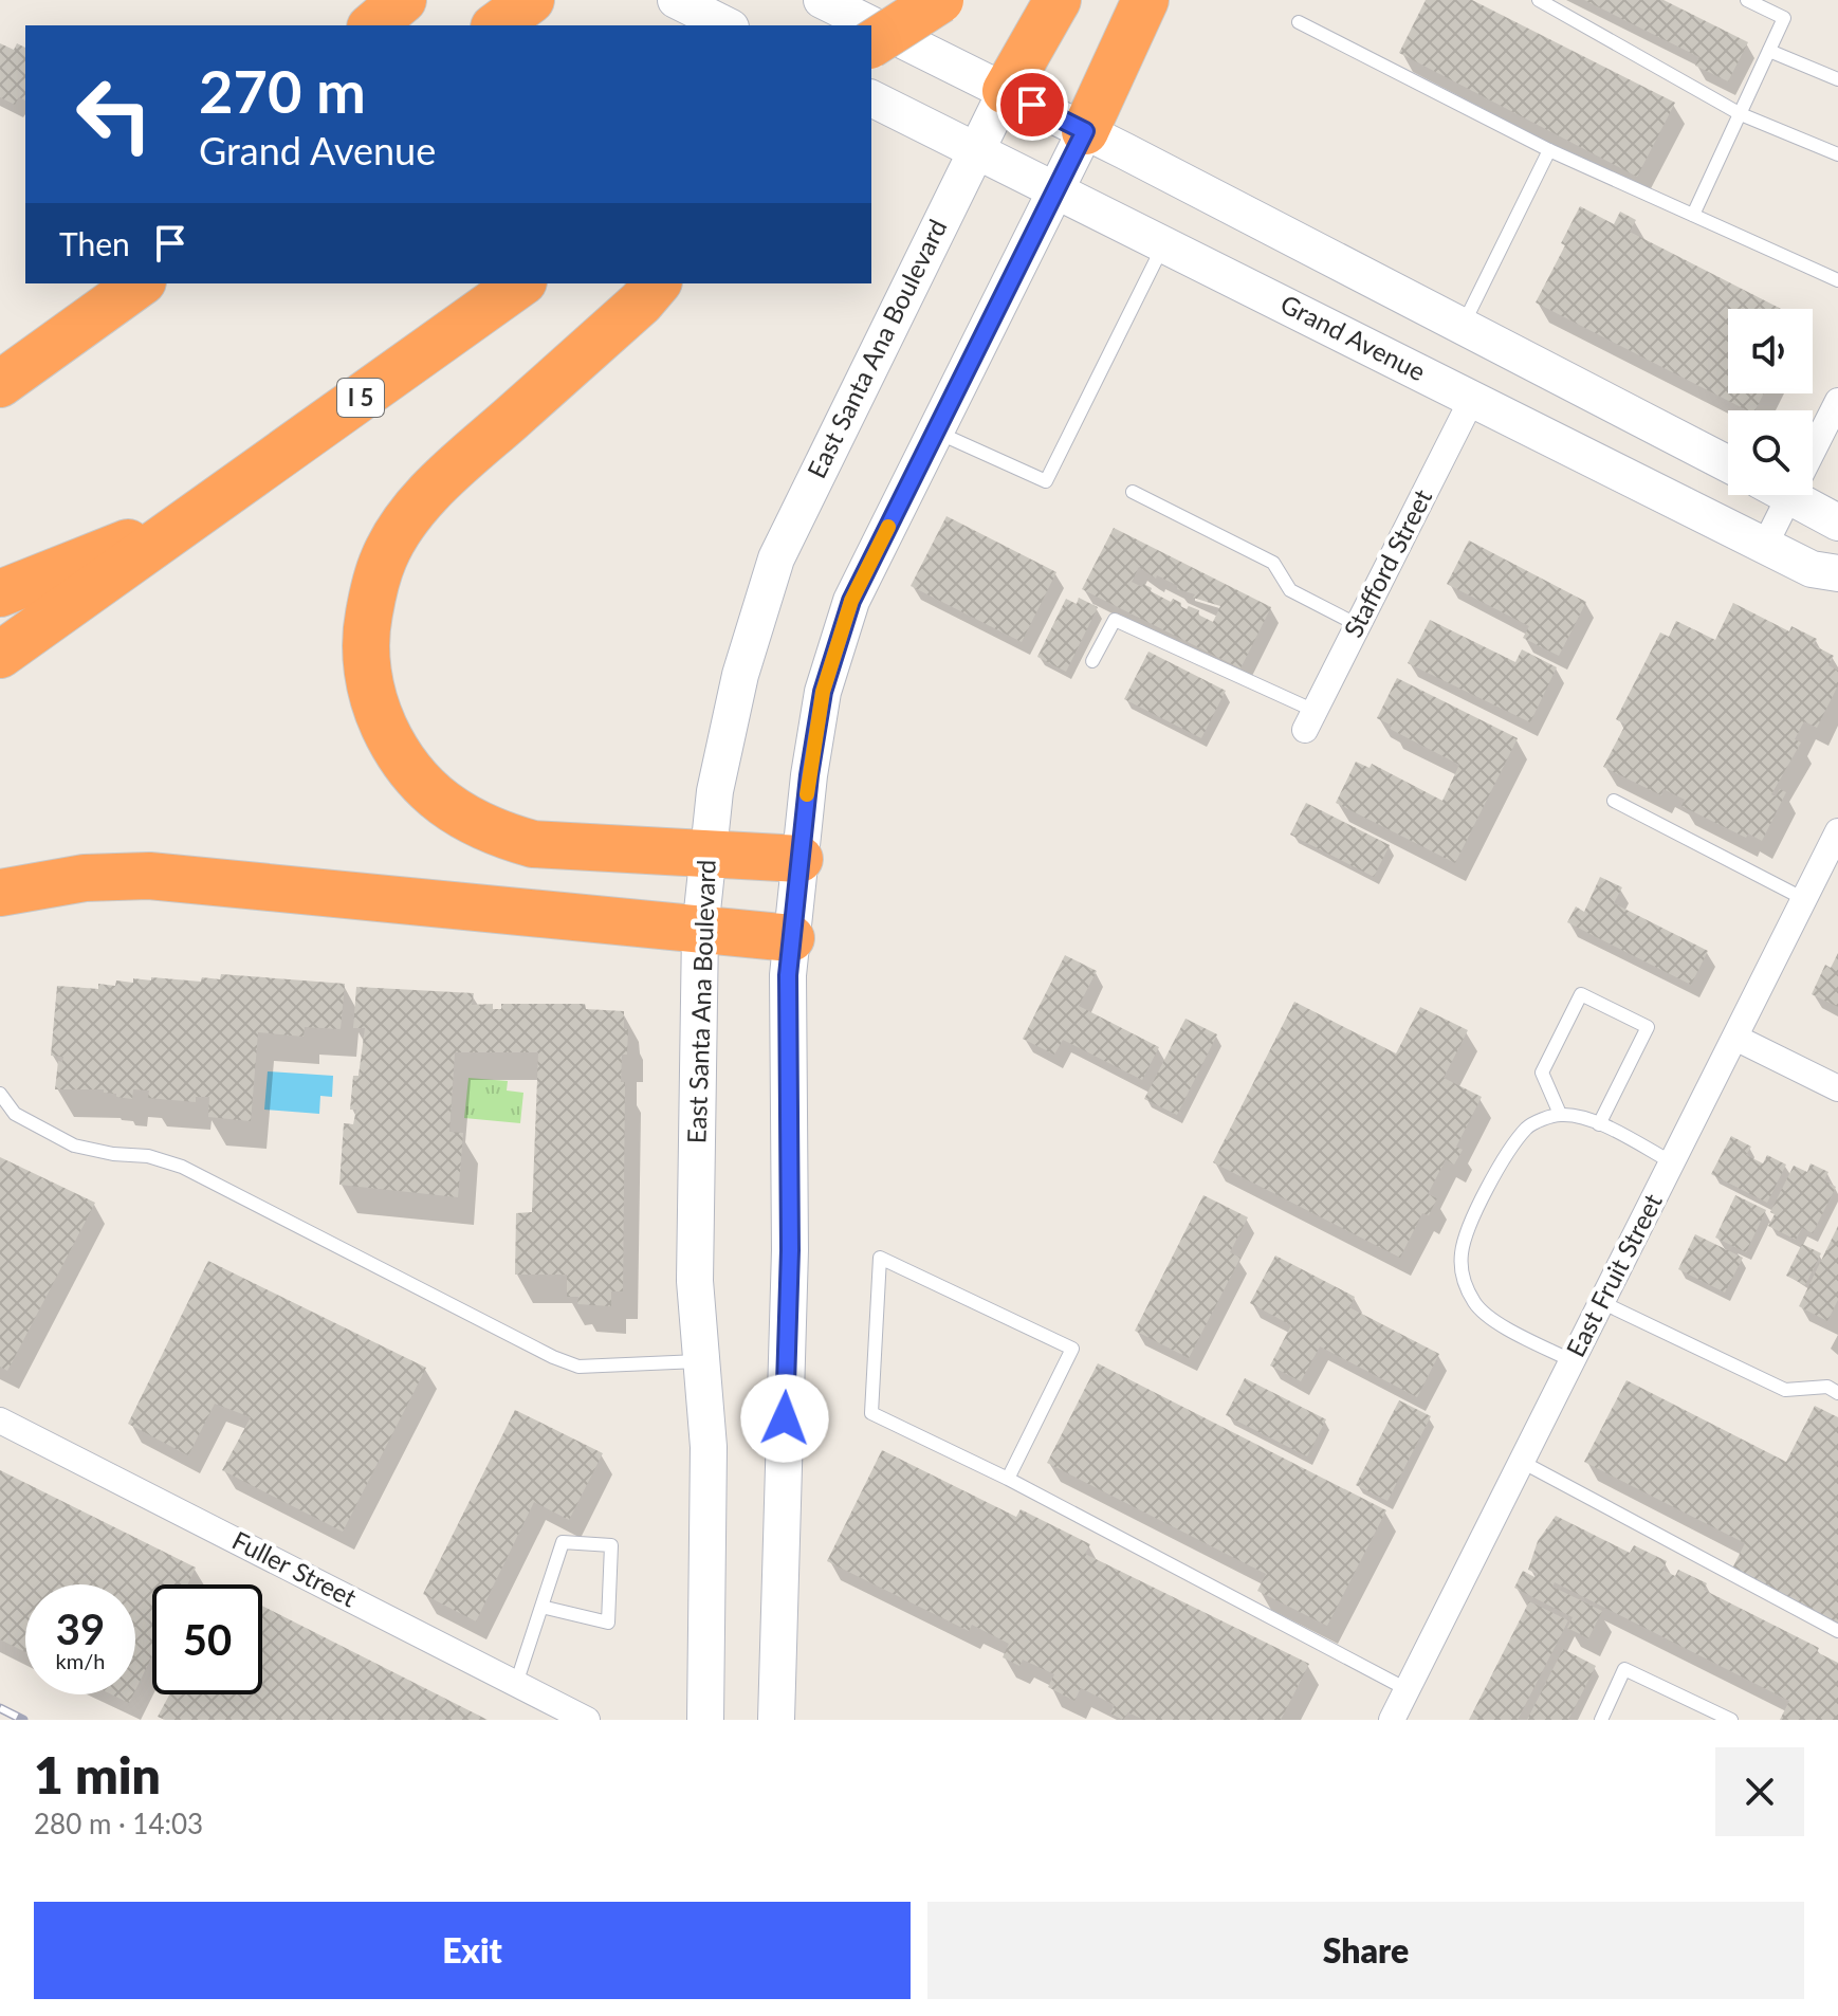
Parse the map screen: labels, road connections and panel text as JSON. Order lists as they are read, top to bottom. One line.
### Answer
{"streets":{"highway":["I 5"],"main road":["Grand Avenue","East Santa Ana Boulevard"],"street":["Stafford Street","East Fruit Street","Fuller Street"]},"crossings":[["Grand Avenue","East Santa Ana Boulevard"],["Grand Avenue","Stafford Street"]],"page":{"turn":["270 m","Grand Avenue"],"then":"Then","speed":"39 km/h","limit":"50","heading":["1 min","280 m · 14:03"],"buttons":["Exit","Share"]}}
